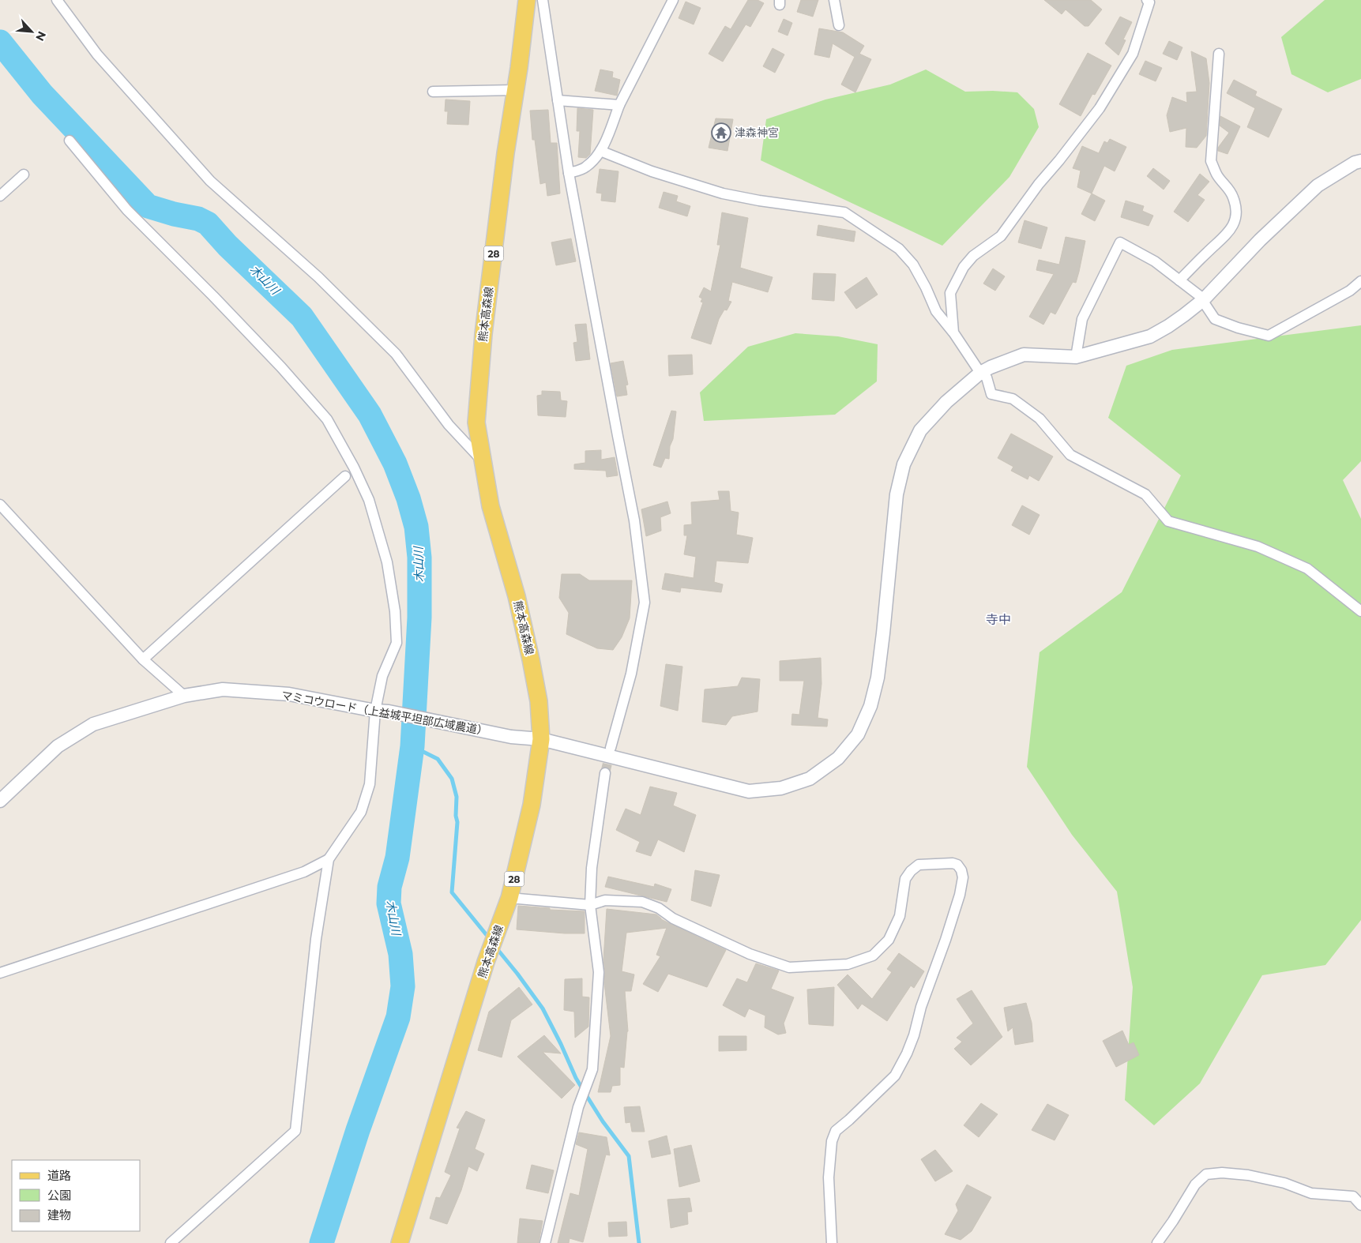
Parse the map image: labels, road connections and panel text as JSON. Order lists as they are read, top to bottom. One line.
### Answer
{"streets":{"main road":["28","熊本高森線"],"street":["マミコウロード（上益城平坦部広域農道）"]},"crossings":[["熊本高森線","マミコウロード（上益城平坦部広域農道）"]],"districts":["寺中"],"water":["木山川"],"places":{"temple":["津森神宮"]},"legend":["道路","公園","建物"],"north":"bottom right"}
